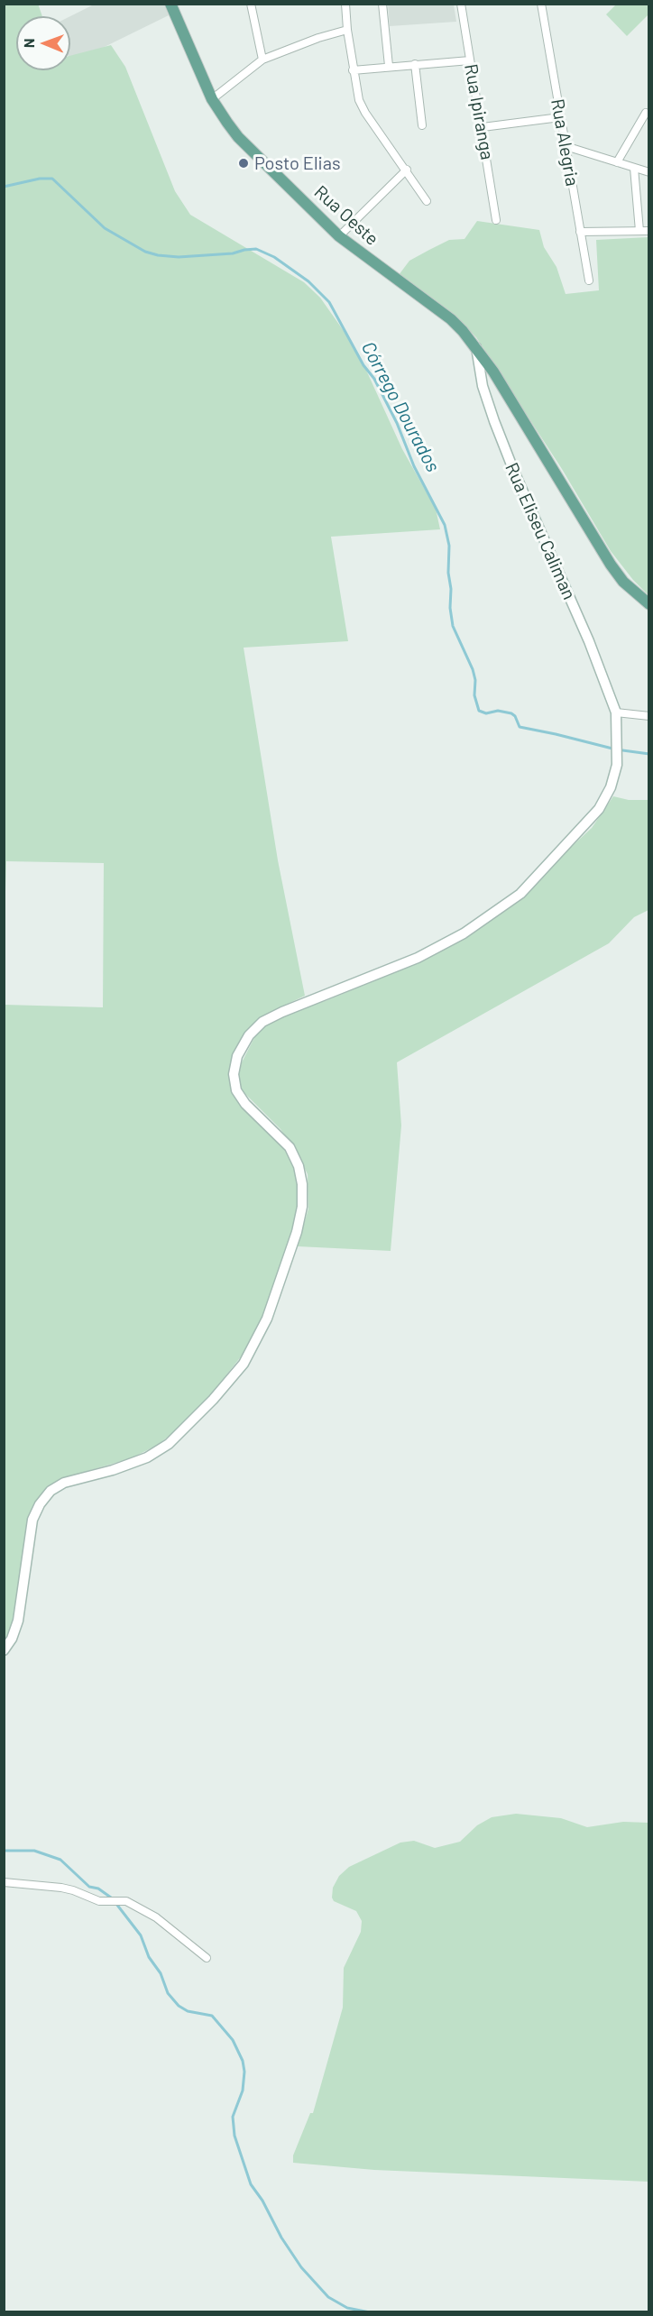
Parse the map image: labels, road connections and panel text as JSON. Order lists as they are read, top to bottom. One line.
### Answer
{"streets":{"main road":["Rua Oeste"],"street":["Rua Ipiranga","Rua Alegria","Rua Eliseu Caliman"]},"crossings":[["Rua Oeste","Rua Eliseu Caliman"]],"water":["Córrego Dourados"],"places":["Posto Elias"],"north":"left"}
